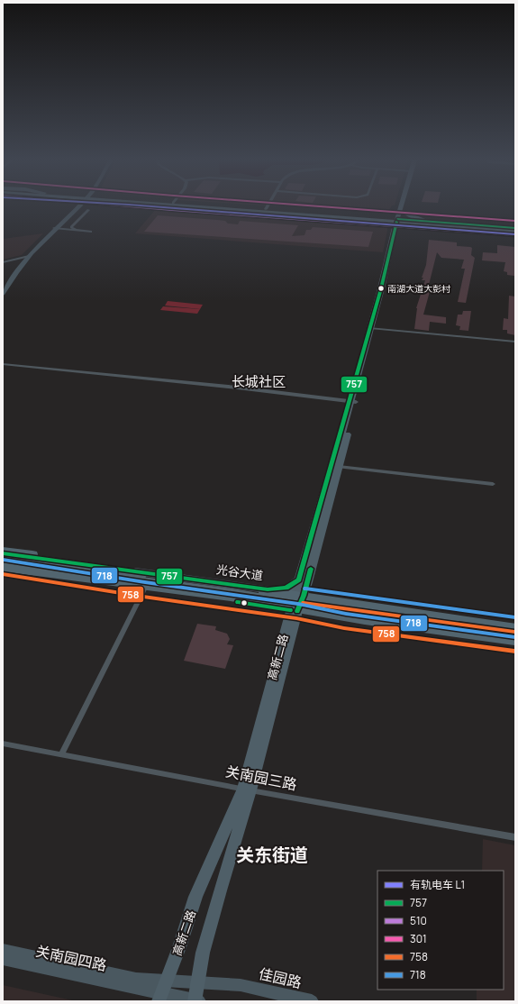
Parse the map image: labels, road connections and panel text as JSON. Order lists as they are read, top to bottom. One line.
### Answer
{"streets":{"main road":["光谷大道","高新二路","关南园四路","佳园路"],"street":["关南园三路"]},"crossings":[["光谷大道","高新二路"],["高新二路","关南园三路"],["高新二路","佳园路"]],"districts":["长城社区","关东街道"],"places":["南湖大道大彭村"],"lines":["tram line L1","transit line 510","transit line 301","transit line 757","transit line 718","transit line 758"],"legend":["有轨电车 L1","757","510","301","758","718"]}
